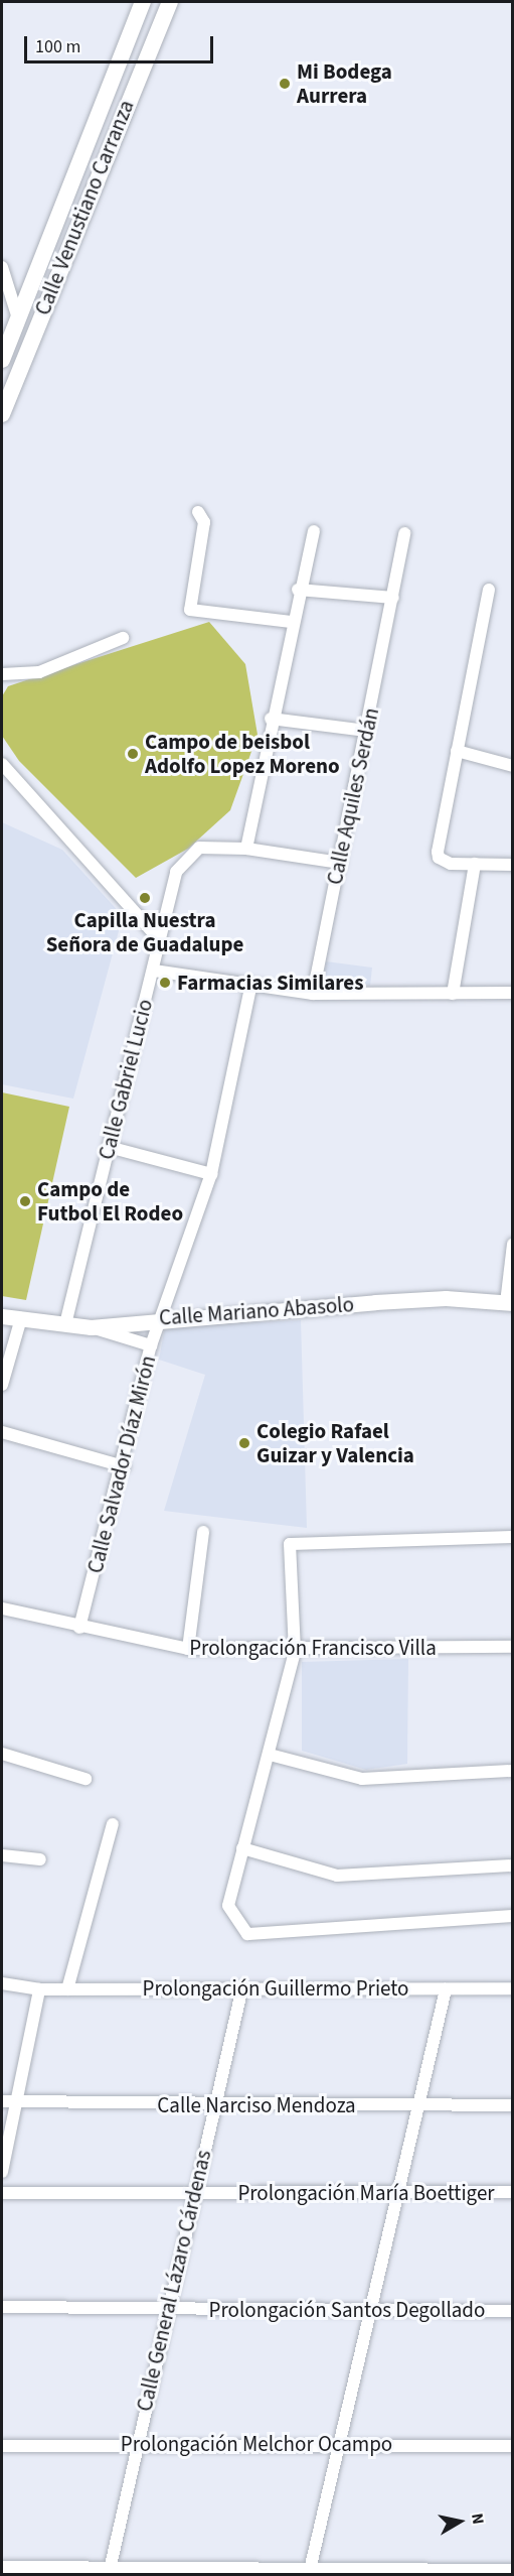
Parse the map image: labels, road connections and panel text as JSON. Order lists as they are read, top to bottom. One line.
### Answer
{"streets":{"main road":["Calle Venustiano Carranza"],"street":["Calle Aquiles Serdán","Calle Gabriel Lucio","Calle Mariano Abasolo","Calle Salvador Díaz Mirón","Prolongación Francisco Villa","Prolongación Guillermo Prieto","Calle Narciso Mendoza","Prolongación María Boettiger","Calle General Lázaro Cárdenas","Prolongación Santos Degollado","Prolongación Melchor Ocampo"]},"crossings":[["Calle Gabriel Lucio","Calle Mariano Abasolo"],["Calle Mariano Abasolo","Calle Salvador Díaz Mirón"],["Calle Salvador Díaz Mirón","Prolongación Francisco Villa"],["Prolongación Guillermo Prieto","Calle General Lázaro Cárdenas"],["Calle Narciso Mendoza","Calle General Lázaro Cárdenas"],["Prolongación María Boettiger","Calle General Lázaro Cárdenas"],["Calle General Lázaro Cárdenas","Prolongación Santos Degollado"],["Calle General Lázaro Cárdenas","Prolongación Melchor Ocampo"]],"places":["Mi Bodega Aurrera","Campo de beisbol Adolfo Lopez Moreno","Capilla Nuestra Señora de Guadalupe","Farmacias Similares","Campo de Futbol El Rodeo","Colegio Rafael Guizar y Valencia"],"scale_bar":"100 m","north":"right"}
